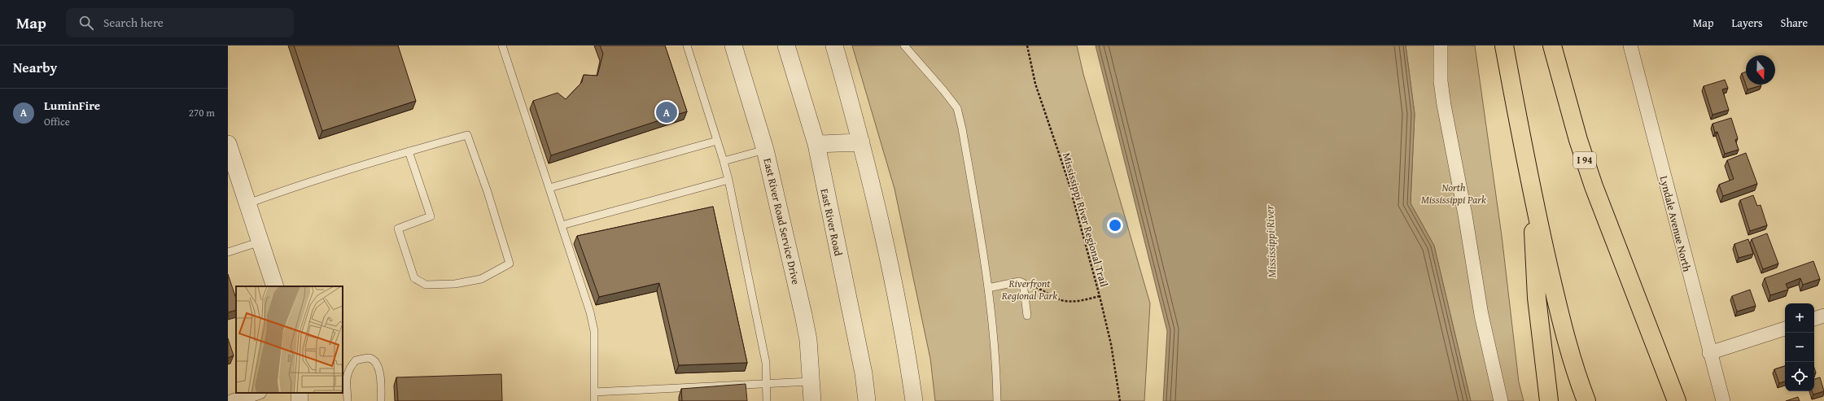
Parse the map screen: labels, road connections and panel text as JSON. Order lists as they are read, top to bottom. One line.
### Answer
{"streets":{"highway":["I 94"],"street":["East River Road Service Drive","East River Road","Lyndale Avenue North"],"path":["Mississippi River Regional Trail"]},"water":["Mississippi River"],"parks":["North Mississippi Park","Riverfront Regional Park"],"north":"bottom","page":{"header":"Map","search":"Search here","nav":["Map","Layers","Share"],"heading":"Nearby","list":[{"mark":"A","name":"LuminFire","note":"Office","value":"270 m"}],"pins":"A","map_buttons":["+","−"]}}
